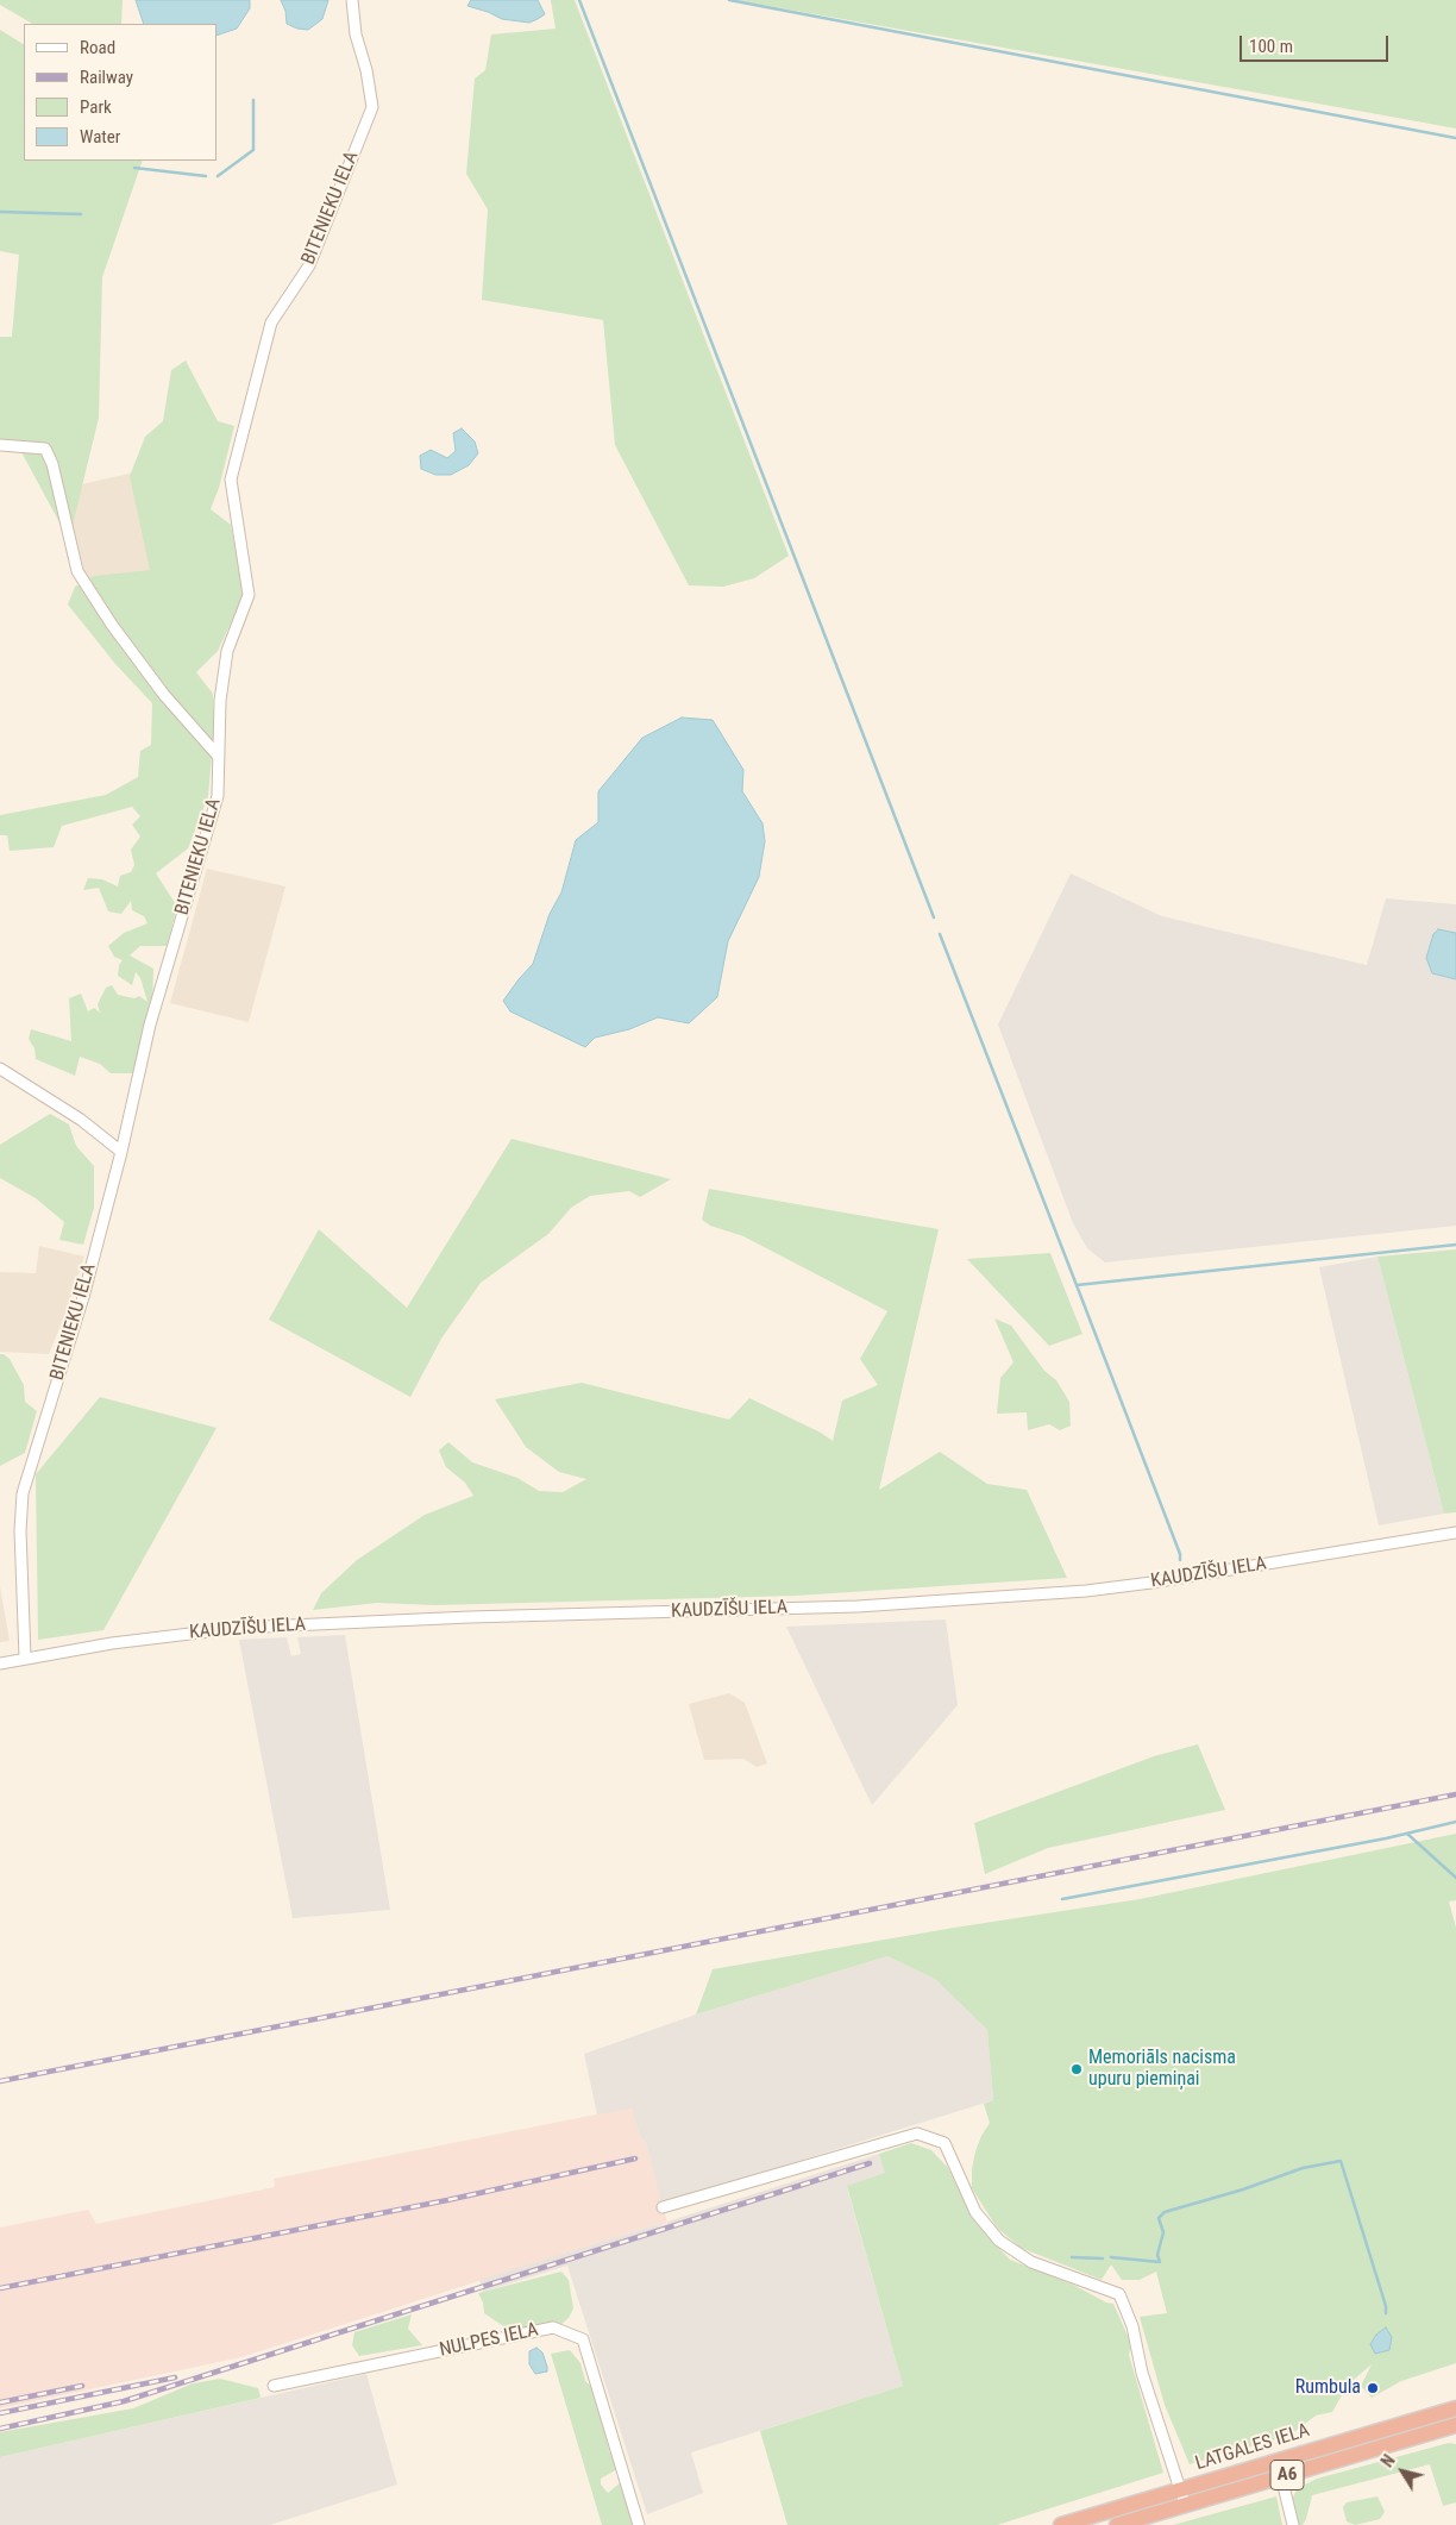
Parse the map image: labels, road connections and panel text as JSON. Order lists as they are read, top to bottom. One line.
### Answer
{"streets":{"highway":["LATGALES IELA","A6"],"street":["BITENIEKU IELA","KAUDZĪŠU IELA","NULPES IELA"]},"crossings":[["BITENIEKU IELA","KAUDZĪŠU IELA"]],"places":["Memoriāls nacisma upuru piemiņai","Rumbula"],"legend":["Road","Railway","Park","Water"],"scale_bar":"100 m","north":"top left"}
